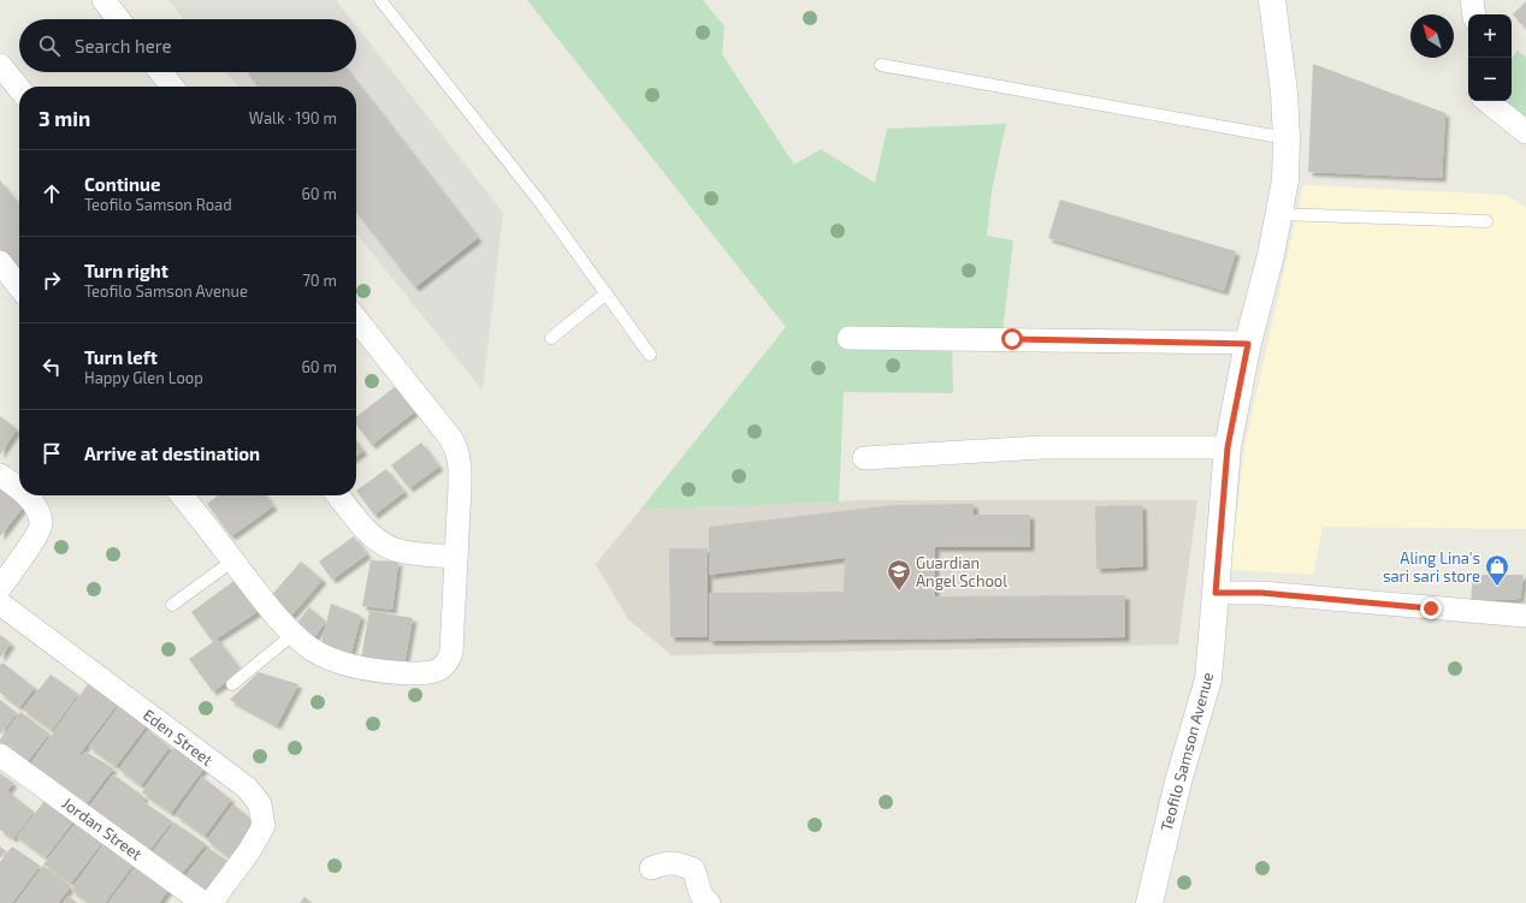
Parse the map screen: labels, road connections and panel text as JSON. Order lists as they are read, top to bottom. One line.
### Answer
{"streets":{"main road":["Teofilo Samson Avenue"],"street":["Eden Street","Jordan Street"]},"places":{"shop":["Aling Lina's sari sari store"],"school or university":["Guardian Angel School"]},"north":"top left","page":{"map_buttons":["+","−"],"search":"Search here","heading":["3 min","Walk · 190 m"],"list":[["Continue","Teofilo Samson Road","60 m"],["Turn right","Teofilo Samson Avenue","70 m"],["Turn left","Happy Glen Loop","60 m"],"Arrive at destination"]}}
